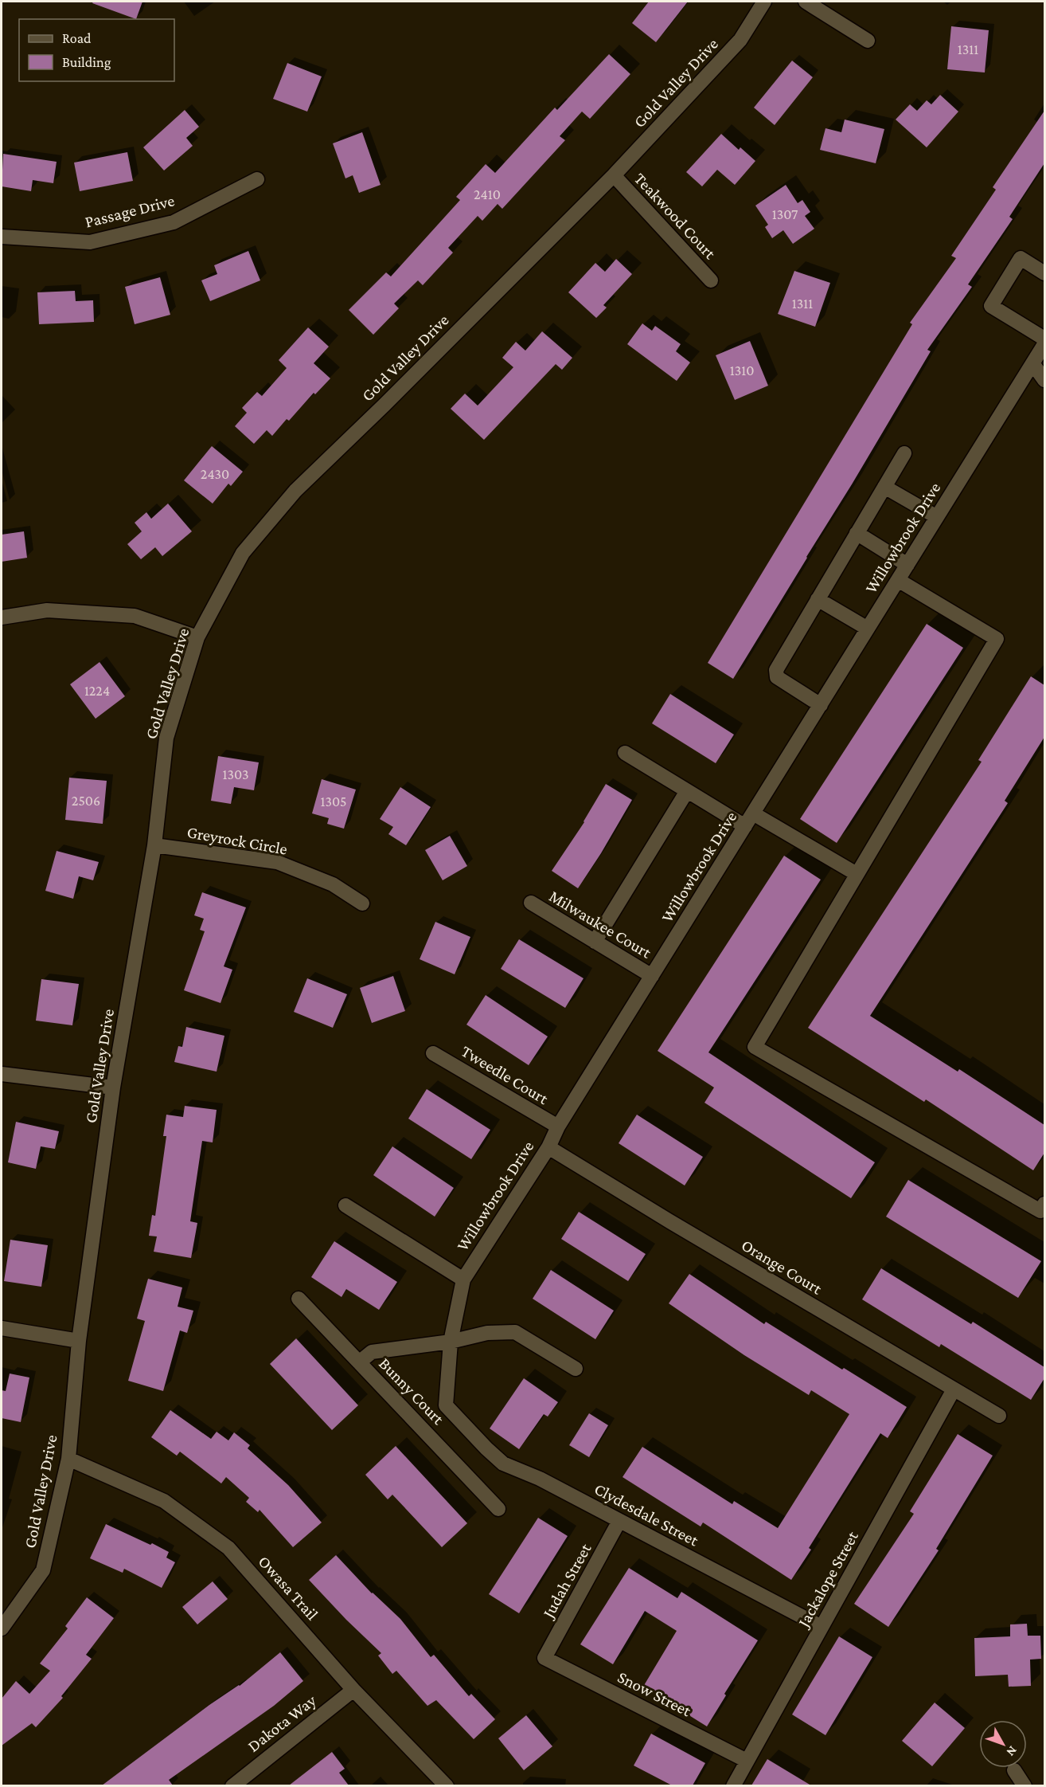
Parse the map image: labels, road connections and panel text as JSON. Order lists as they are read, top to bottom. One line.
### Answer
{"streets":{"street":["Gold Valley Drive","Passage Drive","Teakwood Court","Willowbrook Drive","Greyrock Circle","Milwaukee Court","Tweedle Court","Orange Court","Bunny Court","Clydesdale Street","Jackalope Street","Judah Street","Owasa Trail","Snow Street","Dakota Way"]},"crossings":[["Gold Valley Drive","Teakwood Court"],["Gold Valley Drive","Greyrock Circle"],["Gold Valley Drive","Owasa Trail"],["Willowbrook Drive","Milwaukee Court"],["Willowbrook Drive","Tweedle Court"],["Willowbrook Drive","Orange Court"],["Willowbrook Drive","Clydesdale Street"],["Orange Court","Jackalope Street"],["Clydesdale Street","Jackalope Street"],["Clydesdale Street","Judah Street"],["Jackalope Street","Snow Street"],["Judah Street","Snow Street"],["Owasa Trail","Dakota Way"]],"house_numbers":["1311","2410","1307","1311","1310","2430","1224","1303","2506","1305"],"legend":["Road","Building"],"north":"bottom right"}
